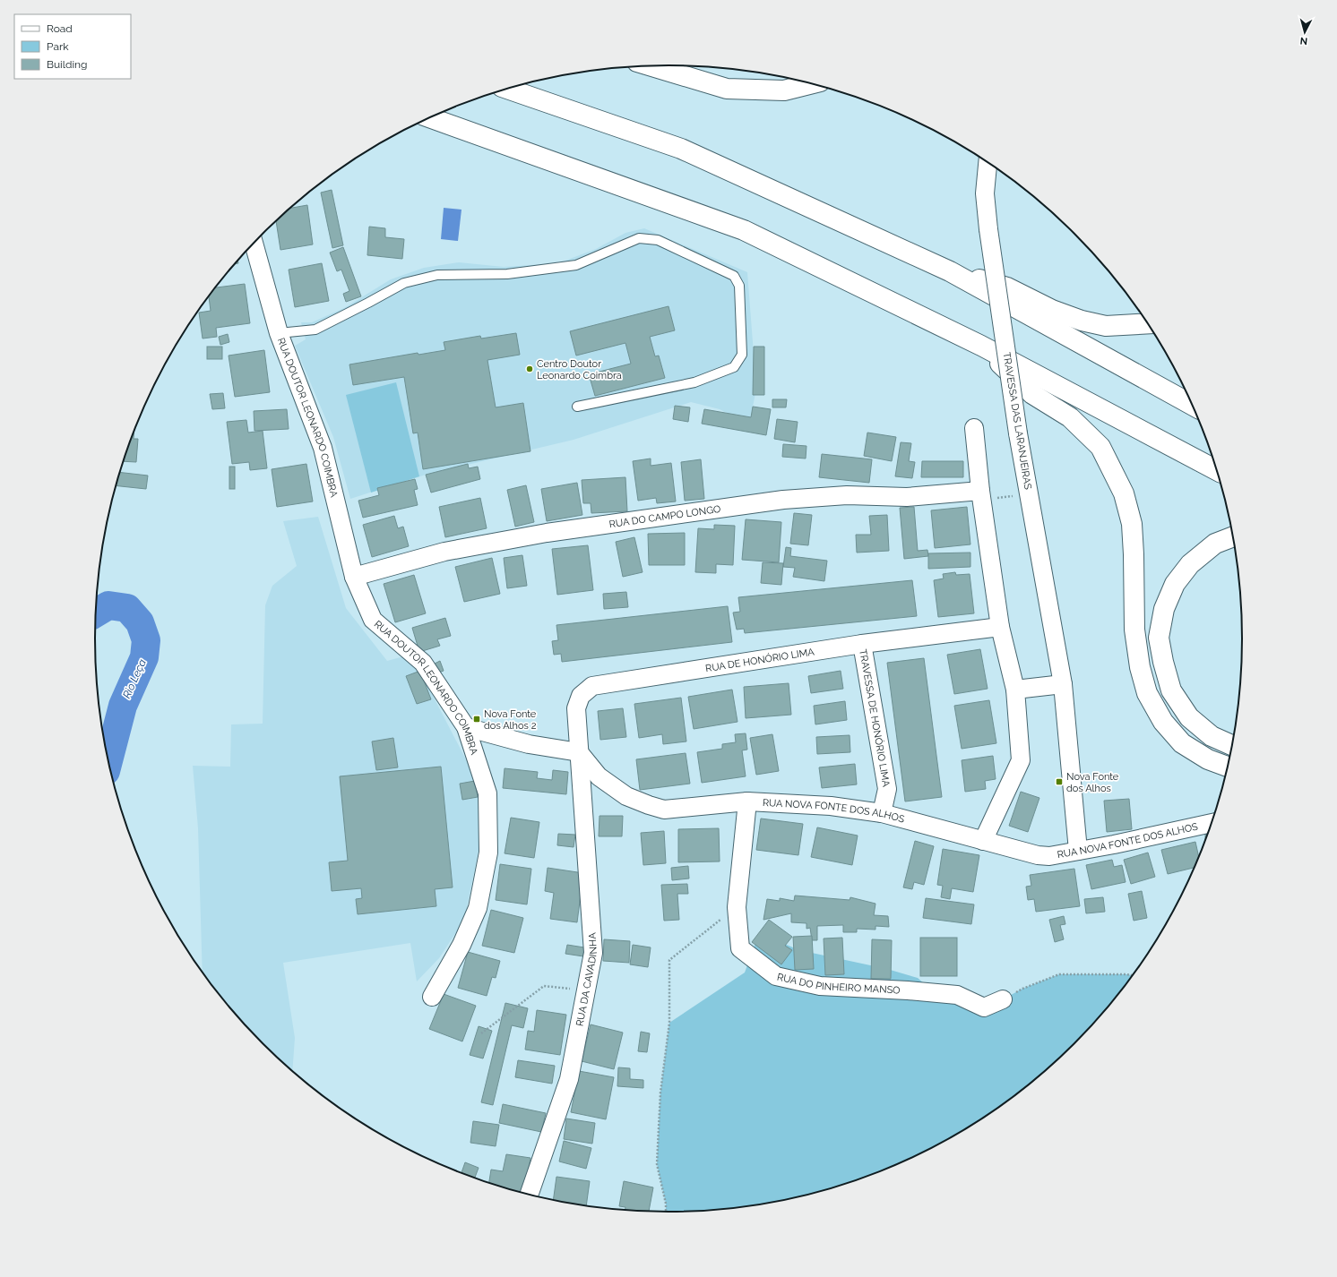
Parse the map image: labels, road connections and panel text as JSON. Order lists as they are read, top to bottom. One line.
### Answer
{"streets":{"street":["RUA DOUTOR LEONARDO COIMBRA","TRAVESSA DAS LARANJEIRAS","RUA DO CAMPO LONGO","RUA DE HONÓRIO LIMA","TRAVESSA DE HONÓRIO LIMA","RUA NOVA FONTE DOS ALHOS","RUA DA CAVADINHA","RUA DO PINHEIRO MANSO"]},"crossings":[["RUA DOUTOR LEONARDO COIMBRA","RUA DO CAMPO LONGO"],["TRAVESSA DAS LARANJEIRAS","RUA NOVA FONTE DOS ALHOS"],["RUA DE HONÓRIO LIMA","TRAVESSA DE HONÓRIO LIMA"],["RUA DE HONÓRIO LIMA","RUA NOVA FONTE DOS ALHOS"],["RUA DE HONÓRIO LIMA","RUA DA CAVADINHA"],["TRAVESSA DE HONÓRIO LIMA","RUA NOVA FONTE DOS ALHOS"],["RUA NOVA FONTE DOS ALHOS","RUA DA CAVADINHA"],["RUA NOVA FONTE DOS ALHOS","RUA DO PINHEIRO MANSO"]],"water":["Rio Leça"],"places":{"other":["Centro Doutor Leonardo Coimbra"],"transit":["Nova Fonte dos Alhos 2","Nova Fonte dos Alhos"]},"legend":["Road","Park","Building"],"north":"bottom"}
